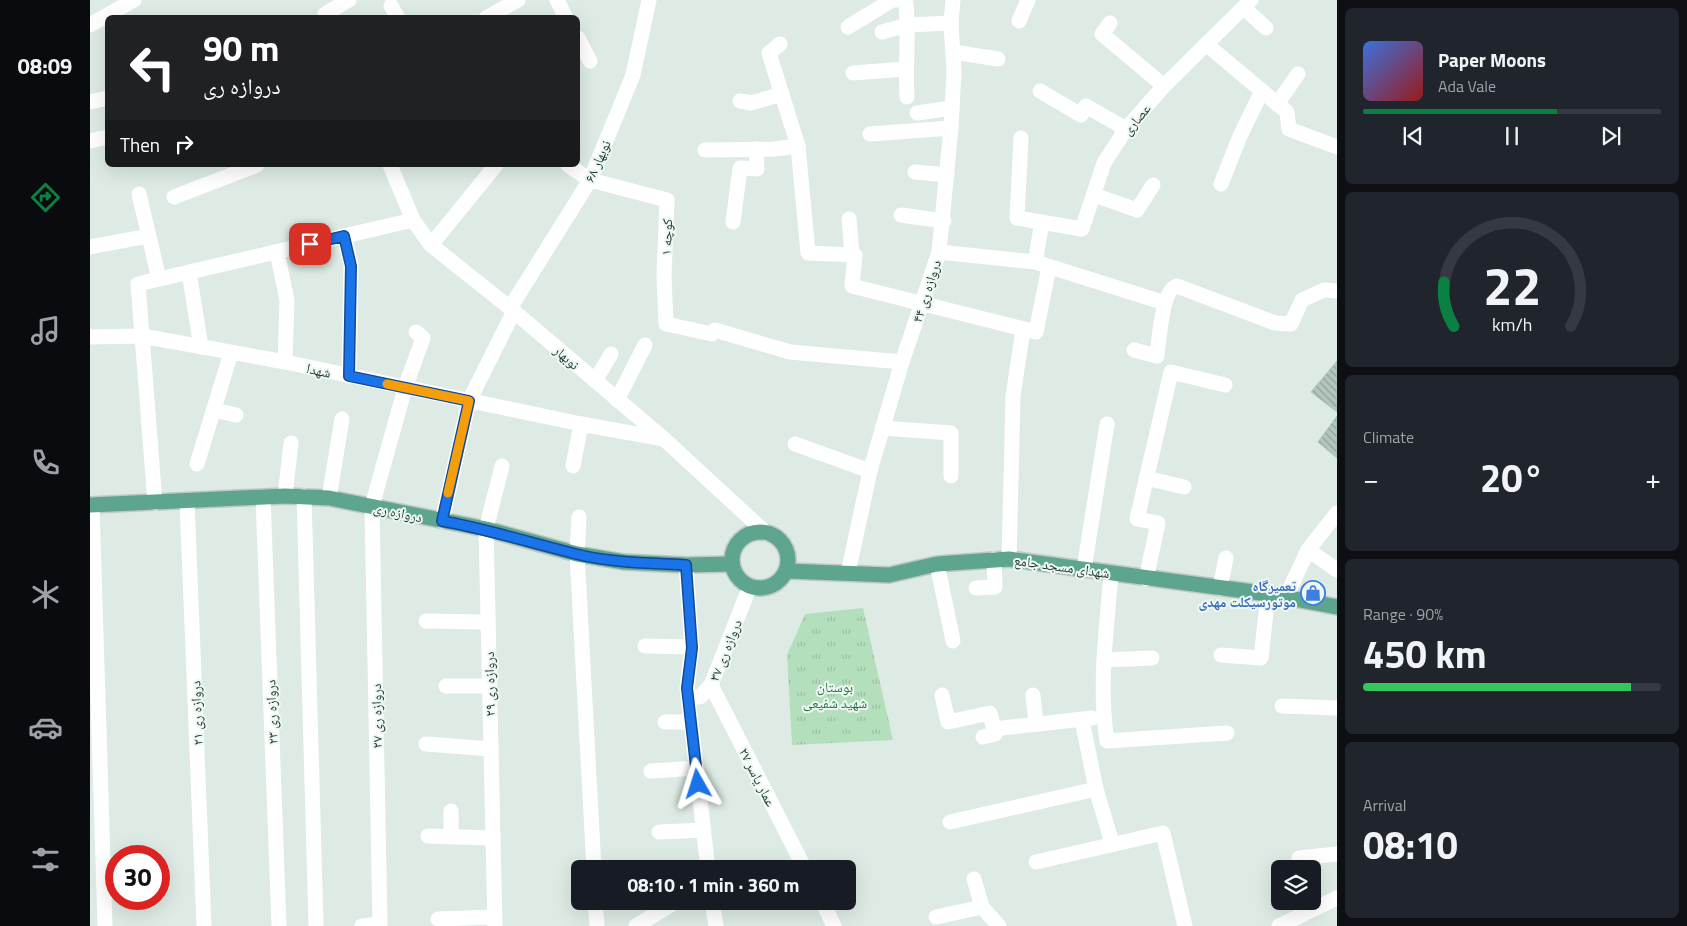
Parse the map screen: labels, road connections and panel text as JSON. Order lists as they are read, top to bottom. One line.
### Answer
{"streets":{"main road":["دروازه ری","شهدای مسجد جامع"],"street":["عصاری","نوبهار ۶۸","کوچه ۱","دروازه ری ۴۴","نوبهار","شهدا","دروازه ری ۳۷","دروازه ری ۲۹","دروازه ری ۲۳","دروازه ری ۲۱","دروازه ری ۲۷","عمار یاسر ۲۷"]},"crossings":[["نوبهار ۶۸","کوچه ۱"],["نوبهار ۶۸","نوبهار"],["نوبهار ۶۸","شهدا"],["نوبهار ۶۸","دروازه ری"],["کوچه ۱","دروازه ری ۴۴"],["دروازه ری ۴۴","شهدای مسجد جامع"],["نوبهار","شهدا"],["نوبهار","دروازه ری"],["نوبهار","شهدای مسجد جامع"],["نوبهار","دروازه ری ۳۷"],["شهدا","دروازه ری ۲۷"],["دروازه ری","شهدای مسجد جامع"],["دروازه ری","دروازه ری ۳۷"],["دروازه ری","دروازه ری ۲۹"],["دروازه ری","دروازه ری ۲۳"],["دروازه ری","دروازه ری ۲۱"],["دروازه ری","دروازه ری ۲۷"],["شهدای مسجد جامع","دروازه ری ۳۷"],["دروازه ری ۳۷","عمار یاسر ۲۷"]],"parks":["بوستان شهید شفیعی"],"places":{"shop":["تعمیرگاه موتورسیکلت مهدی"]},"page":{"tabs":"08:09","turn":["90 m","دروازه ری"],"song":["Paper Moons","Ada Vale"],"then":"Then","tile":["Climate",["Range · 90%","450 km"],["Arrival","08:10"]],"heat":["−","20°","+"],"limit":"30","trip":"08:10 · 1 min · 360 m","gauge":["22","km/h"]}}
